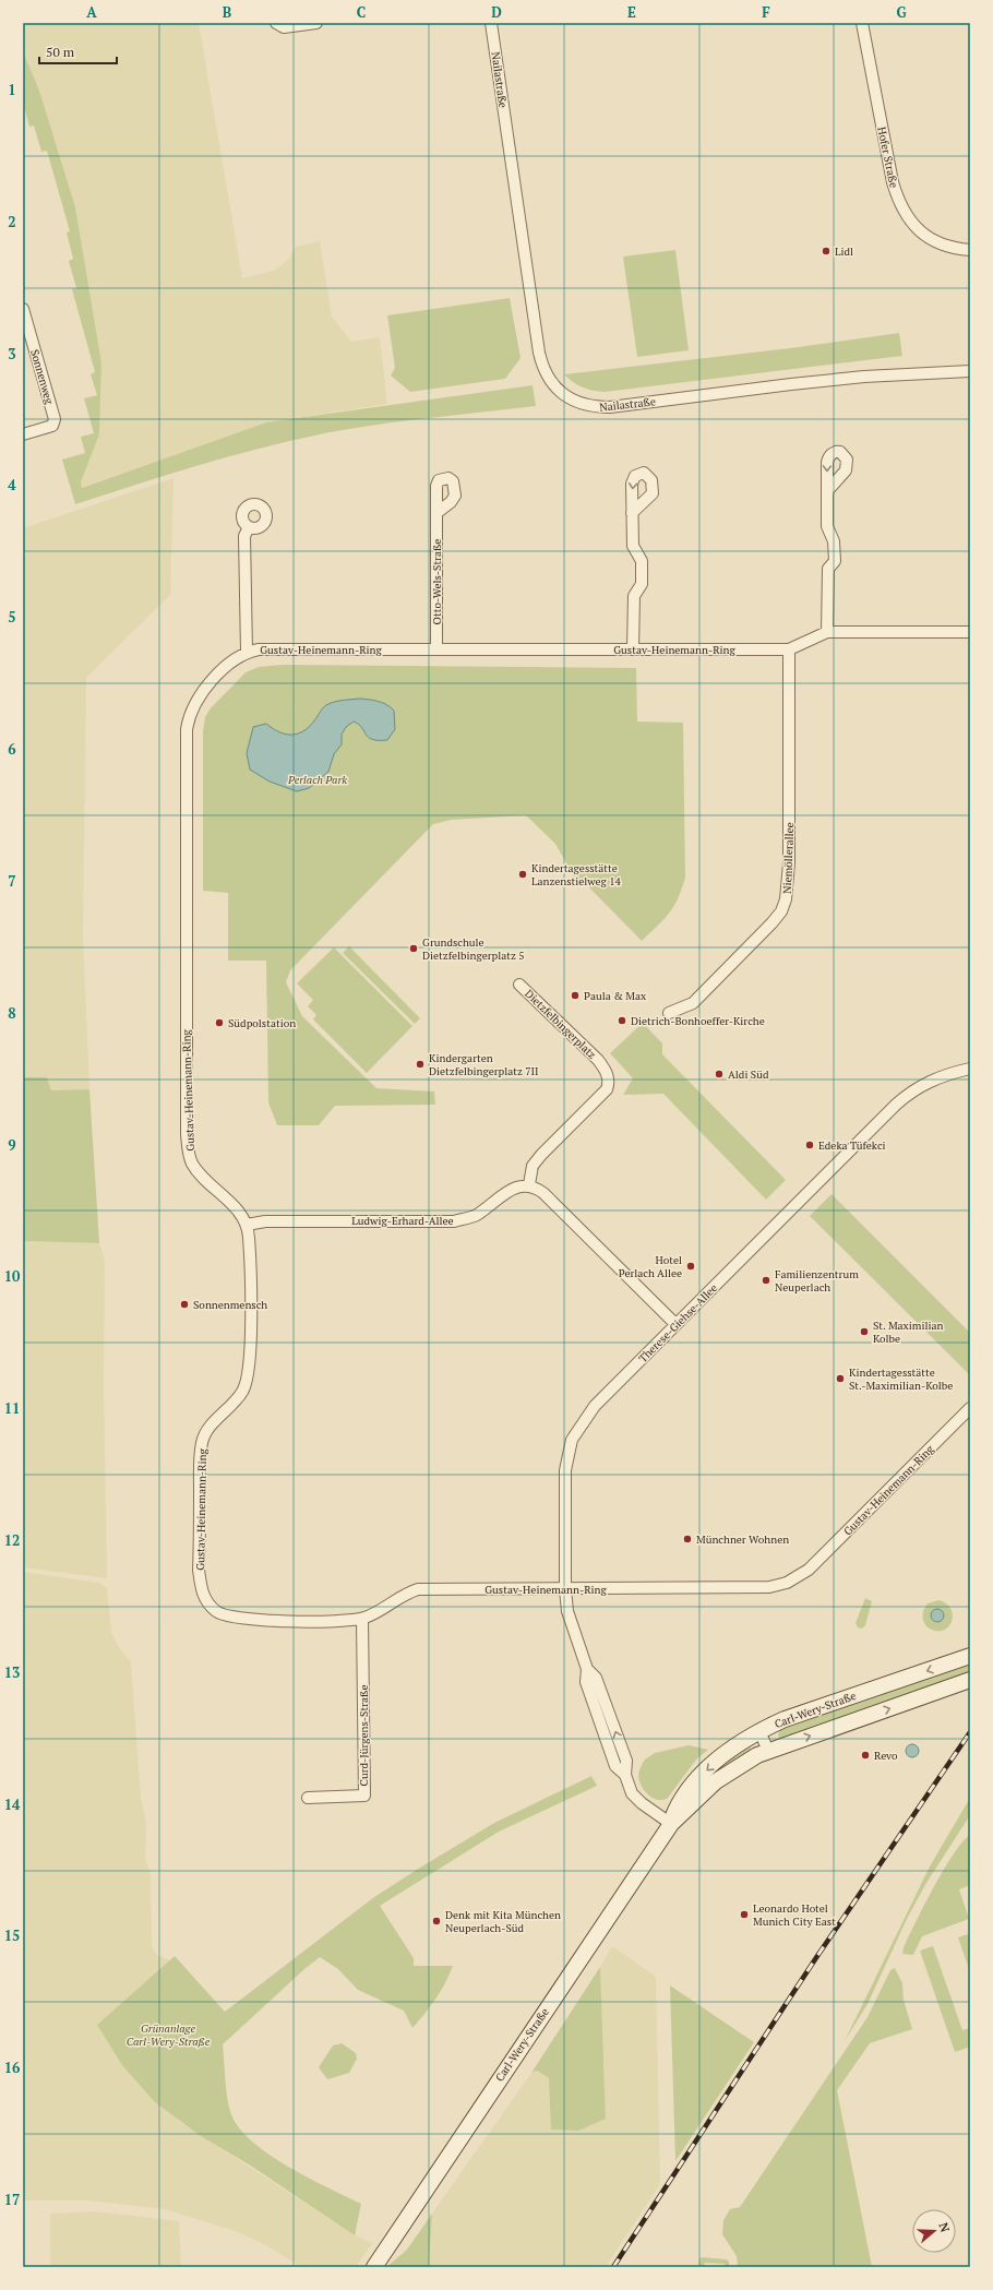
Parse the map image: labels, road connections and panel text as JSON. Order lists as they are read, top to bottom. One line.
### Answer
{"streets":{"main road":["Carl-Wery-Straße"],"street":["Nailastraße","Hofer Straße","Sonnenweg","Otto-Wels-Straße","Gustav-Heinemann-Ring","Niemöllerallee","Dietzfelbingerplatz","Ludwig-Erhard-Allee","Therese-Giehse-Allee","Curd-Jürgens-Straße"]},"crossings":[["Otto-Wels-Straße","Gustav-Heinemann-Ring"],["Gustav-Heinemann-Ring","Niemöllerallee"],["Gustav-Heinemann-Ring","Ludwig-Erhard-Allee"],["Gustav-Heinemann-Ring","Therese-Giehse-Allee"],["Gustav-Heinemann-Ring","Curd-Jürgens-Straße"],["Dietzfelbingerplatz","Ludwig-Erhard-Allee"],["Therese-Giehse-Allee","Carl-Wery-Straße"]],"parks":["Perlach Park","Grünanlage Carl-Wery-Straße"],"places":["Lidl","Kindertagesstätte Lanzenstielweg 14","Grundschule Dietzfelbingerplatz 5","Paula & Max","Dietrich-Bonhoeffer-Kirche","Südpolstation","Kindergarten Dietzfelbingerplatz 7II","Aldi Süd","Edeka Tüfekci","Hotel Perlach Allee","Familienzentrum Neuperlach","Sonnenmensch","St. Maximilian Kolbe","Kindertagesstätte St.-Maximilian-Kolbe","Münchner Wohnen","Revo","Leonardo Hotel Munich City East","Denk mit Kita München Neuperlach-Süd"],"scale_bar":"50 m","north":"right","grid":{"columns":["A","B","C","D","E","F","G"],"rows":["1","2","3","4","5","6","7","8","9","10","11","12","13","14","15","16","17"]}}
